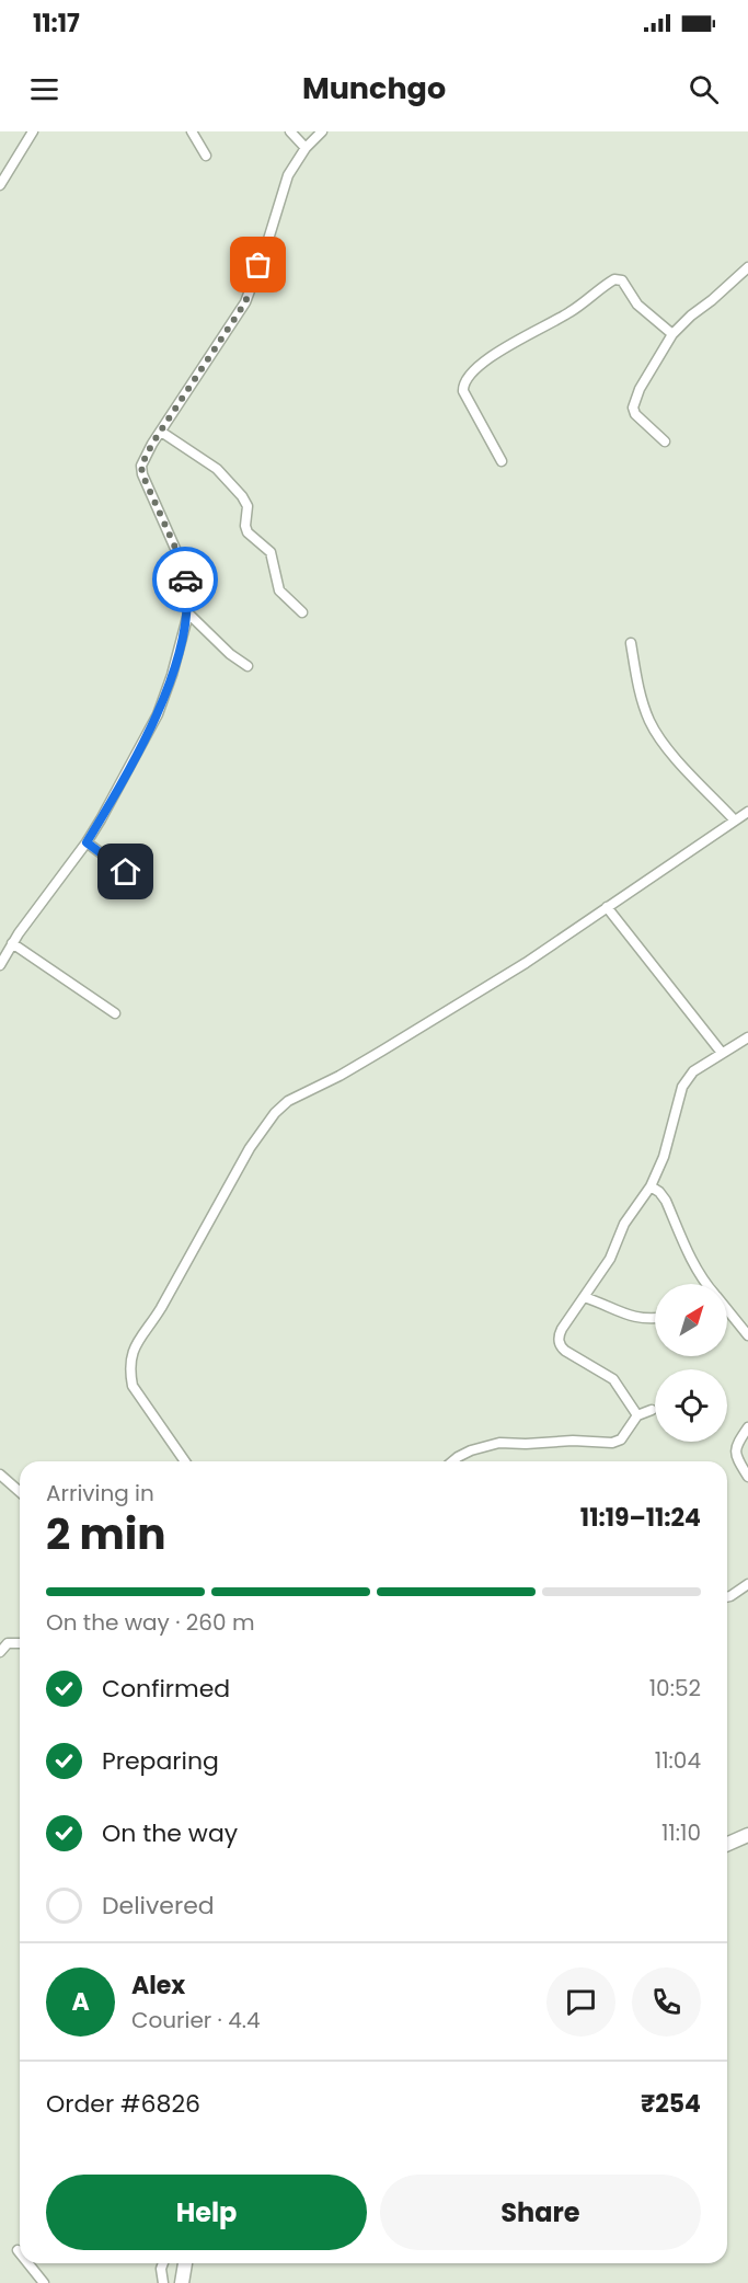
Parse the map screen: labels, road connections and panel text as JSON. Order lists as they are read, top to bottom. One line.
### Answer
{"north":"top right","page":{"status":"11:17","header":"Munchgo","heading":["2 min","Arriving in","11:19–11:24"],"panel":["Alex","Courier · 4.4","Order #6826","₹254"],"bar":"On the way · 260 m","list":[["Confirmed","10:52"],["Preparing","11:04"],["On the way","11:10"],"Delivered"],"round":"A","buttons":["Help","Share"]}}
